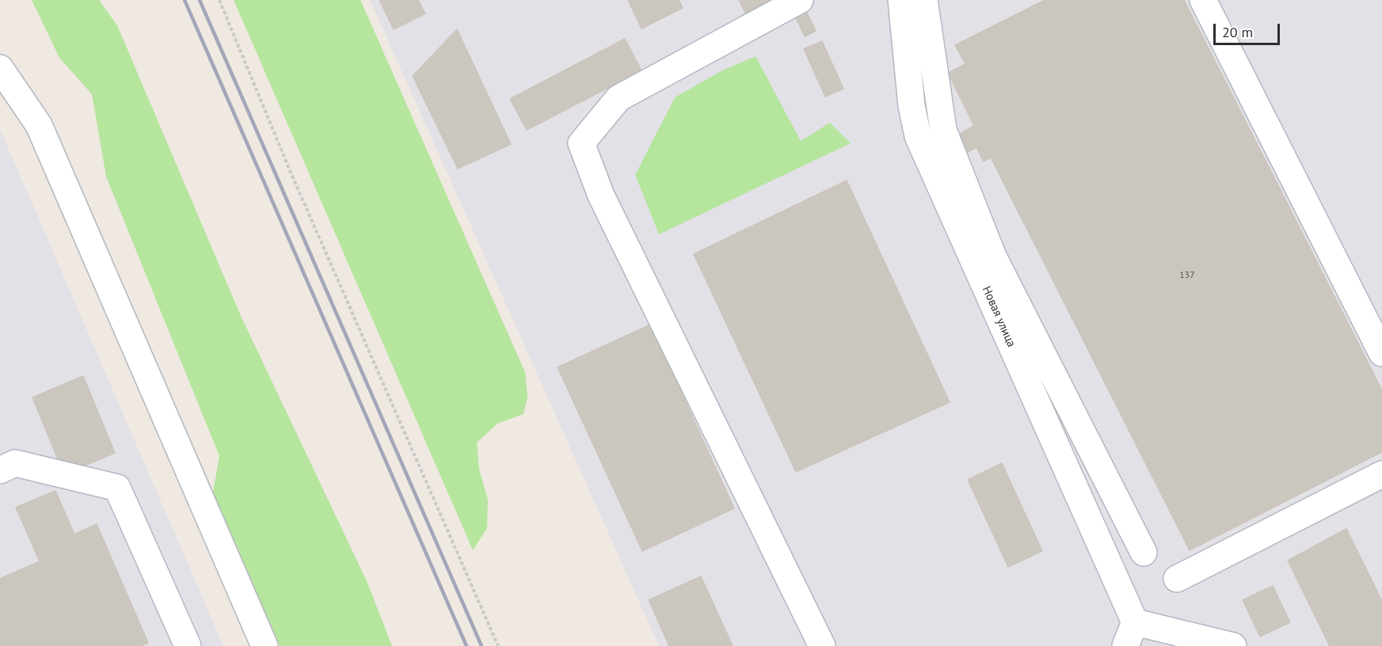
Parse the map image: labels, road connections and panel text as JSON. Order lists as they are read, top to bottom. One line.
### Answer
{"streets":{"street":["Новая улица"]},"house_numbers":["137"],"scale_bar":"20 m"}
